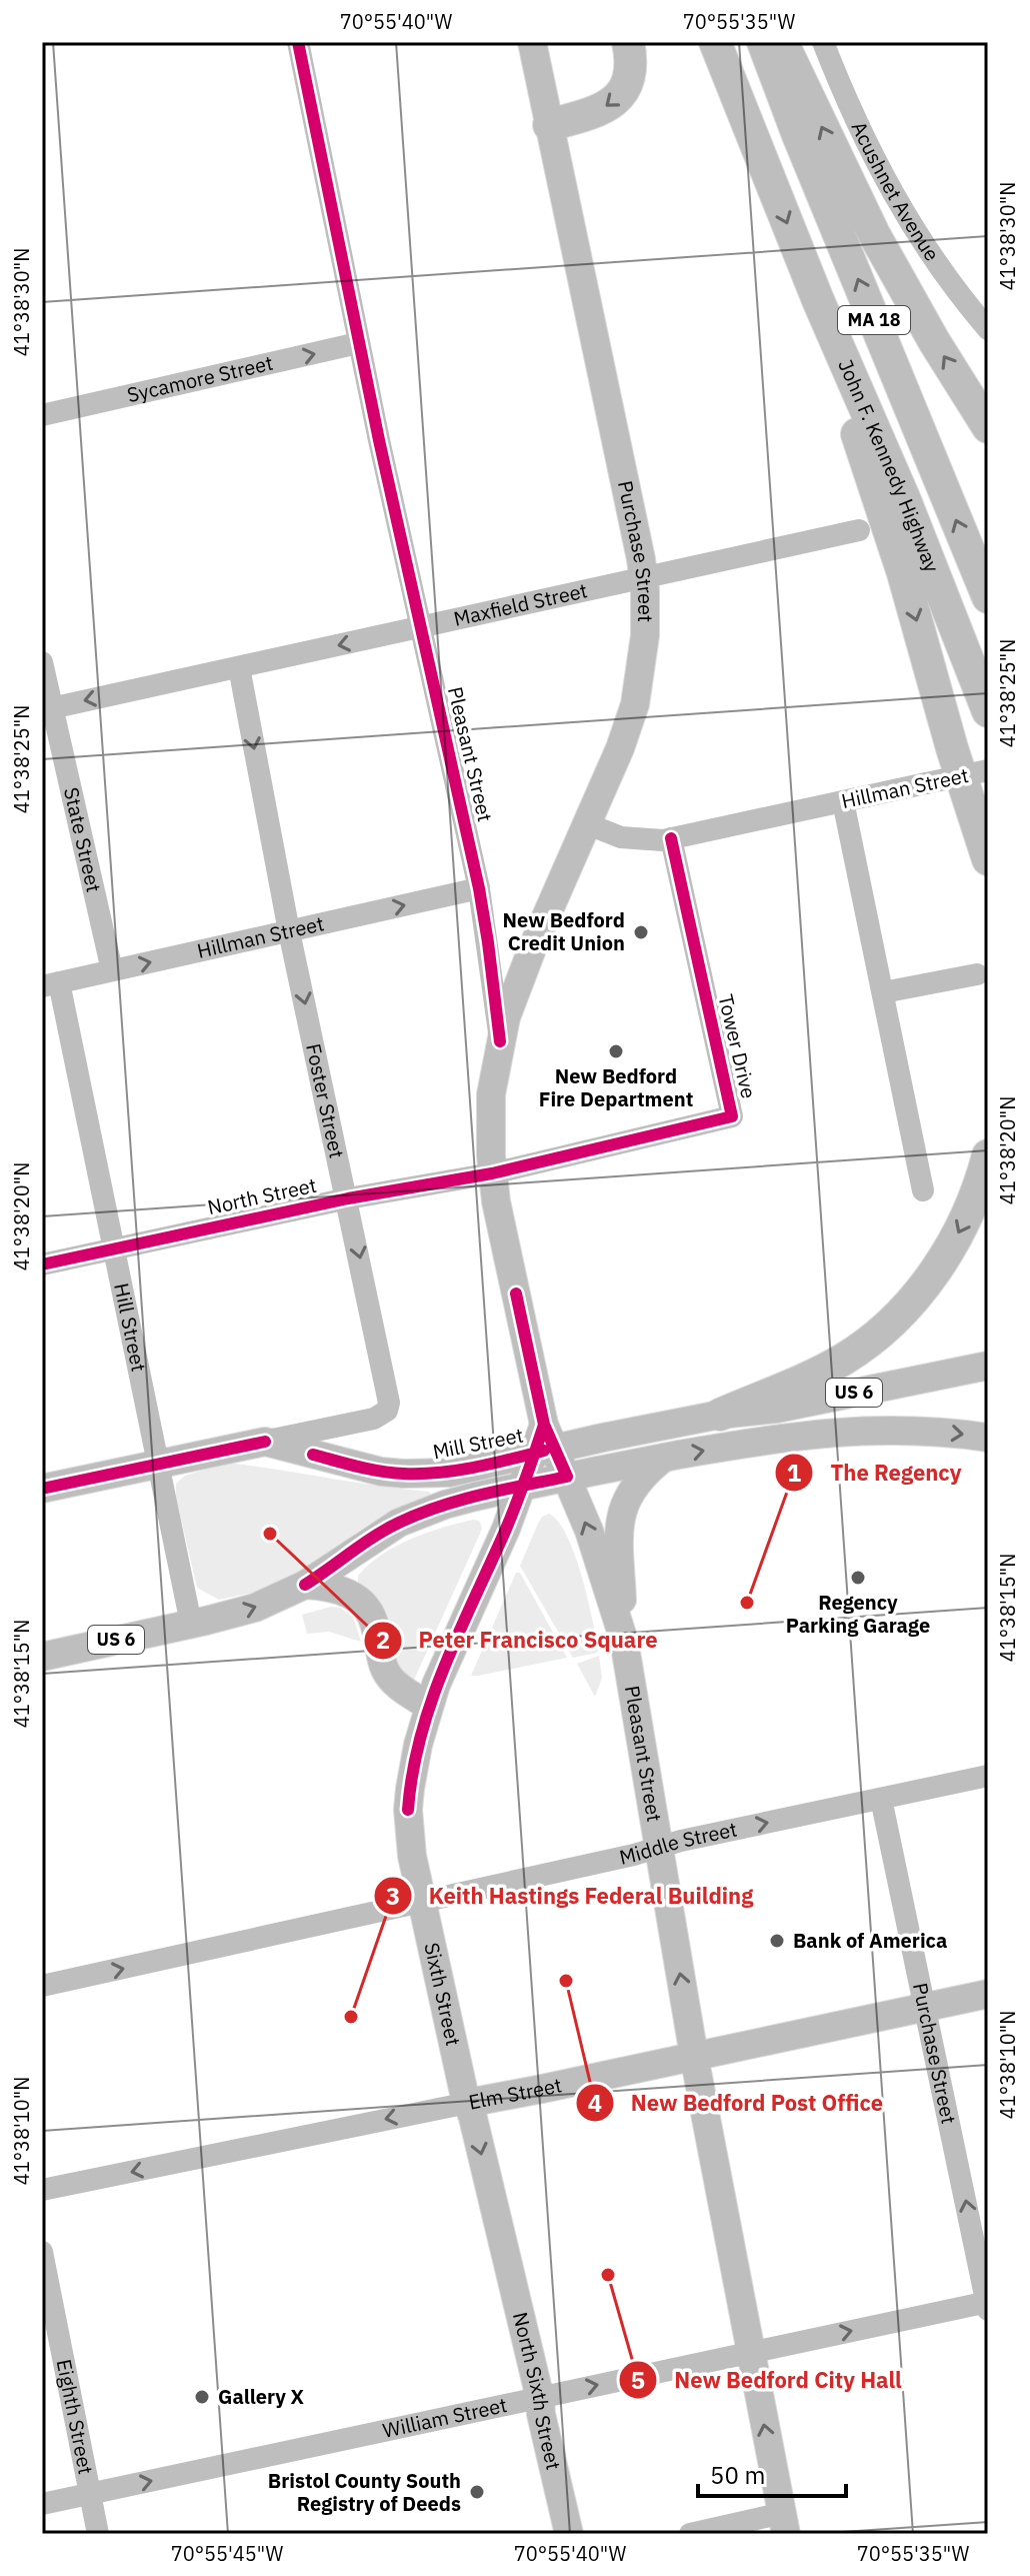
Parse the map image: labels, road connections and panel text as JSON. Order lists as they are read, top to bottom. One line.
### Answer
{"streets":{"highway":["MA 18","John F. Kennedy Highway"],"main road":["Purchase Street","Pleasant Street","US 6","Mill Street","Sixth Street","Elm Street","North Sixth Street"],"street":["Acushnet Avenue","Sycamore Street","Maxfield Street","Hillman Street","State Street","Tower Drive","Foster Street","North Street","Hill Street","Middle Street","Eighth Street","William Street"]},"crossings":[["Sycamore Street","Pleasant Street"],["Purchase Street","Maxfield Street"],["Purchase Street","Pleasant Street"],["Purchase Street","Hillman Street"],["Purchase Street","Middle Street"],["Purchase Street","Elm Street"],["Purchase Street","William Street"],["Maxfield Street","Pleasant Street"],["Maxfield Street","State Street"],["Maxfield Street","Foster Street"],["Pleasant Street","Hillman Street"],["Pleasant Street","Tower Drive"],["Pleasant Street","North Street"],["Pleasant Street","US 6"],["Pleasant Street","Mill Street"],["Pleasant Street","Middle Street"],["Pleasant Street","Sixth Street"],["Pleasant Street","Elm Street"],["Pleasant Street","William Street"],["Hillman Street","State Street"],["Hillman Street","Tower Drive"],["Hillman Street","Foster Street"],["Hillman Street","Hill Street"],["Tower Drive","North Street"],["Foster Street","North Street"],["Foster Street","Mill Street"],["North Street","Hill Street"],["Hill Street","US 6"],["Hill Street","Mill Street"],["US 6","Mill Street"],["US 6","Sixth Street"],["Mill Street","Sixth Street"],["Middle Street","Sixth Street"],["Sixth Street","Elm Street"],["Sixth Street","North Sixth Street"],["North Sixth Street","William Street"],["Eighth Street","William Street"]],"one_way":["Sycamore Street","Maxfield Street","Hillman Street","Foster Street","Middle Street","Elm Street","William Street"],"places":["New Bedford Credit Union","New Bedford Fire Department","Peter Francisco Square","Regency Parking Garage","The Regency","Bank of America","New Bedford Post Office","Keith Hastings Federal Building","New Bedford City Hall","Gallery X","Bristol County South Registry of Deeds"],"scale_bar":"50 m","coordinates":["70°55'40\"W","70°55'35\"W","41°38'30\"N","41°38'25\"N","41°38'20\"N","41°38'15\"N","41°38'10\"N","70°55'45\"W"]}
